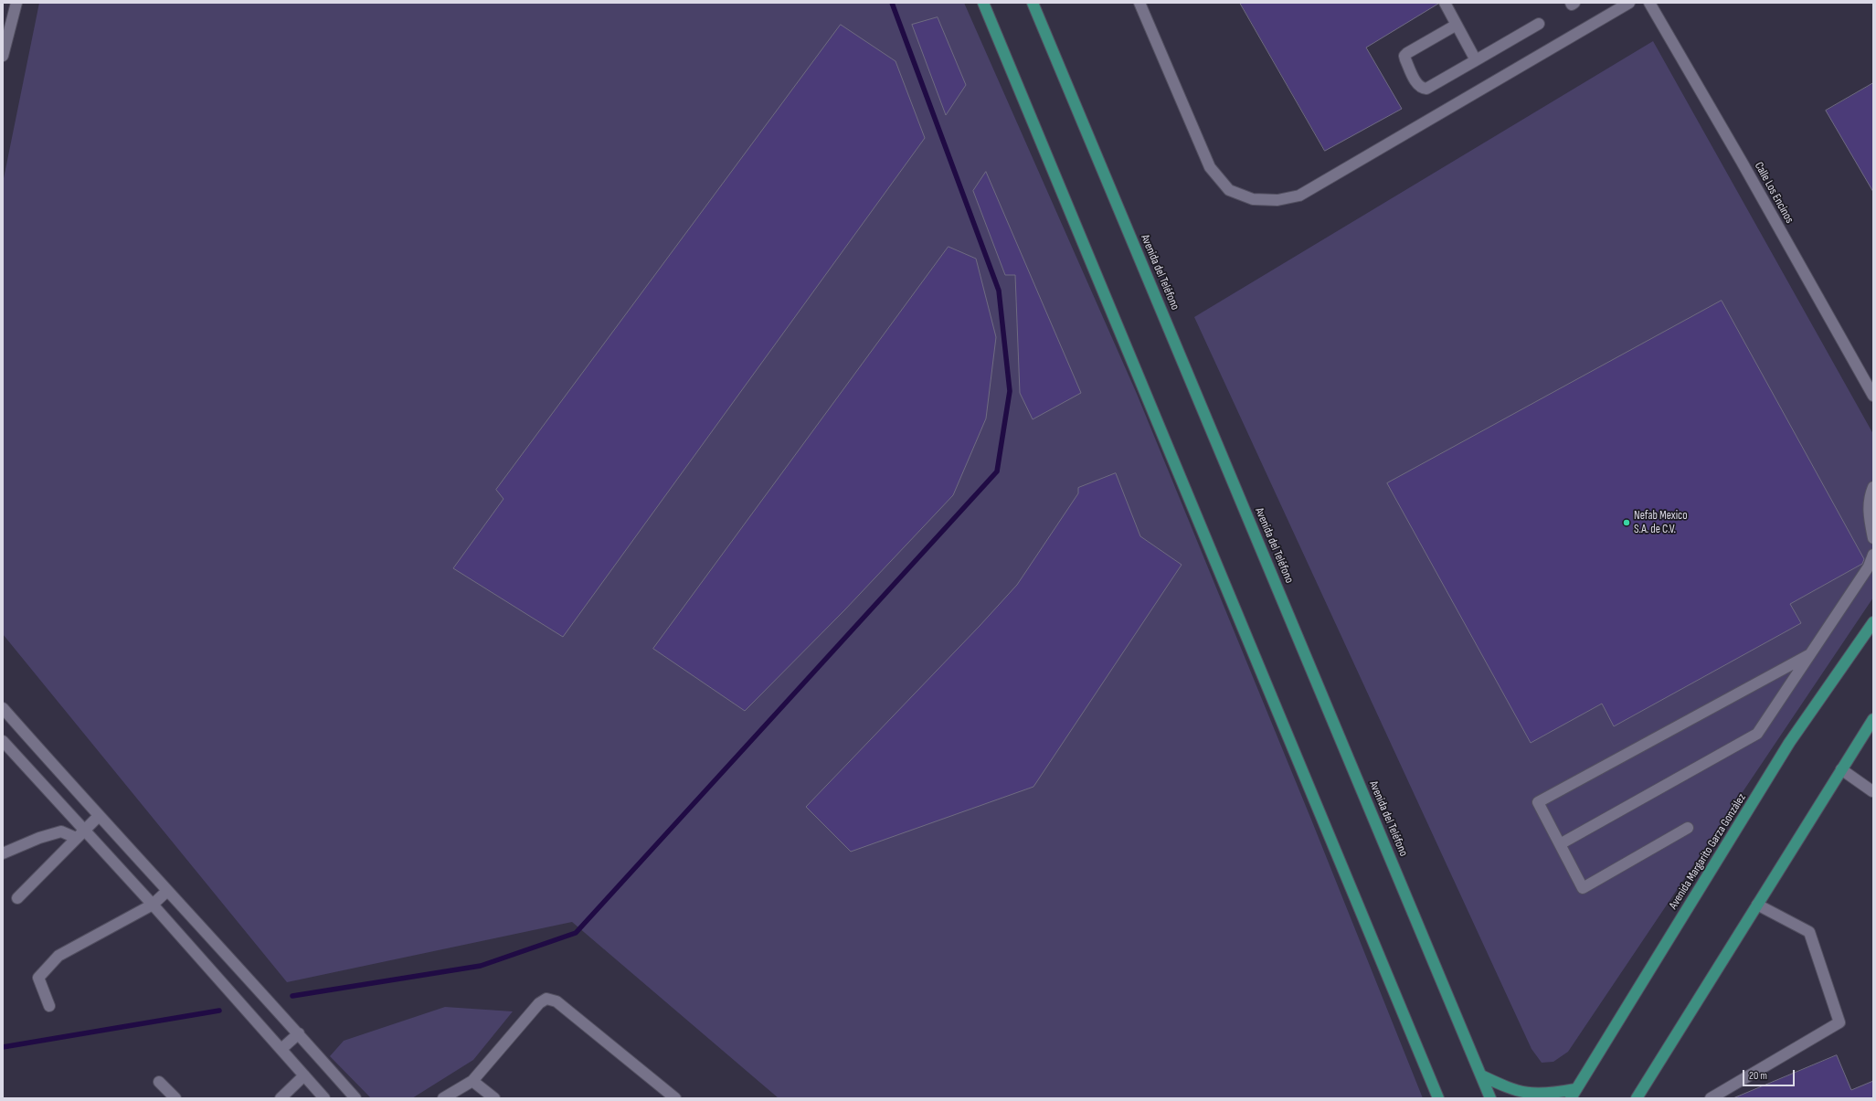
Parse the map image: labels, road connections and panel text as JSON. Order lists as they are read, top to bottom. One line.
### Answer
{"streets":{"main road":["Avenida del Teléfono","Avenida Margarito Garza González"],"street":["Calle Los Encinos"]},"places":["Nefab Mexico S.A. de C.V."],"scale_bar":"20 m"}
